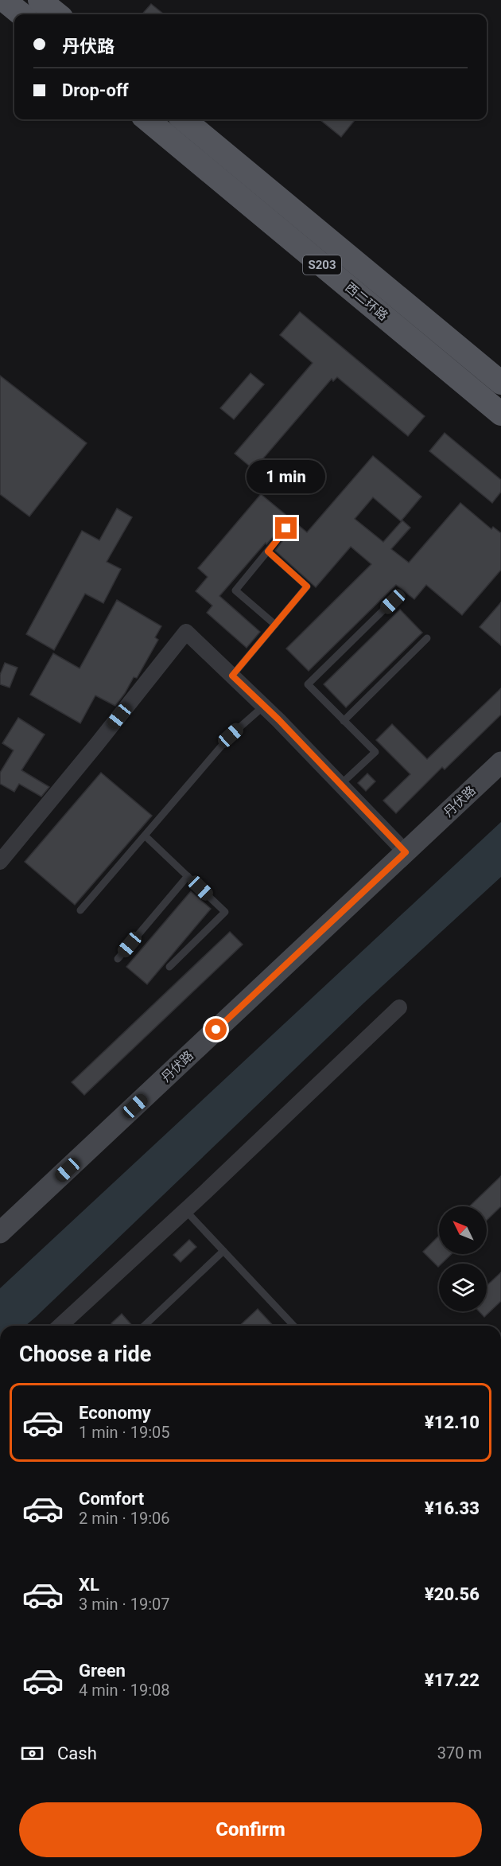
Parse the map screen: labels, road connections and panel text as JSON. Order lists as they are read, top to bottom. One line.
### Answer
{"streets":{"main road":["S203","西二环路","丹伏路"]},"north":"top left","page":{"banner":["丹伏路","Drop-off"],"bubble":"1 min","heading":"Choose a ride","list":[{"name":"Economy","note":"1 min · 19:05","value":"¥12.10"},{"name":"Comfort","note":"2 min · 19:06","value":"¥16.33"},{"name":"XL","note":"3 min · 19:07","value":"¥20.56"},{"name":"Green","note":"4 min · 19:08","value":"¥17.22"}],"pay":["Cash","370 m"],"buttons":"Confirm"}}
